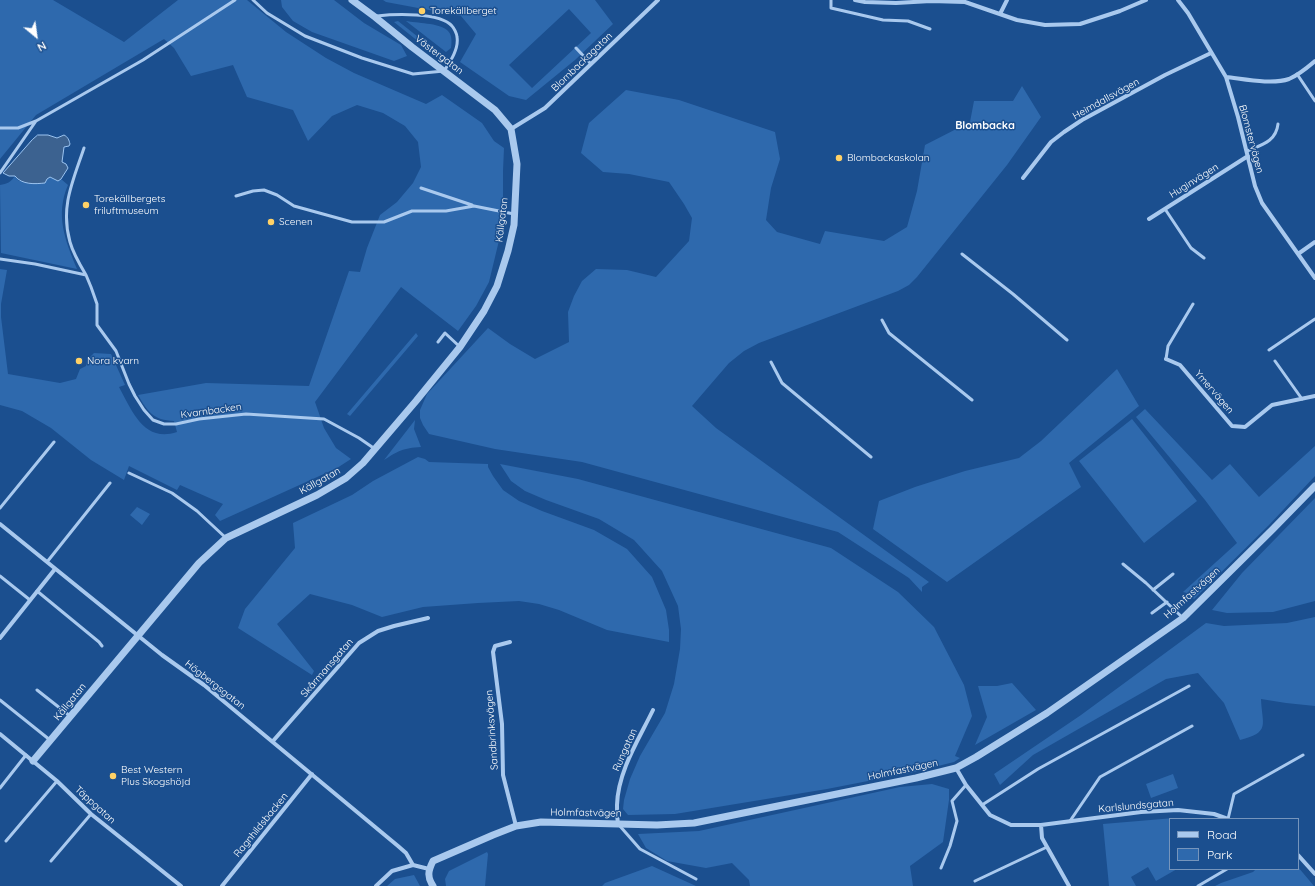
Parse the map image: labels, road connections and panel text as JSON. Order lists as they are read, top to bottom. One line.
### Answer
{"streets":{"street":["Västergatan","Blombackagatan","Heimdallsvägen","Blomstervägen","Huginvägen","Källgatan","Ymervägen","Holmfastvägen","Skårmansgatan","Högbergsgatan","Sandbrinksvägen","Rungatan","Täppgatan","Karlslundsgatan","Ragnhildsbacken"],"lane":["Kvarnbacken"]},"crossings":[["Västergatan","Blombackagatan"],["Västergatan","Källgatan"],["Blombackagatan","Källgatan"],["Heimdallsvägen","Blomstervägen"],["Blomstervägen","Huginvägen"],["Källgatan","Kvarnbacken"],["Källgatan","Högbergsgatan"],["Källgatan","Täppgatan"],["Holmfastvägen","Sandbrinksvägen"],["Holmfastvägen","Rungatan"],["Holmfastvägen","Karlslundsgatan"],["Skårmansgatan","Högbergsgatan"],["Högbergsgatan","Ragnhildsbacken"]],"districts":["Blombacka"],"places":["Torekällberget","Blombackaskolan","Torekällbergets friluftmuseum","Scenen","Nora kvarn","Best Western Plus Skogshöjd"],"legend":["Road","Park"],"north":"bottom right"}
